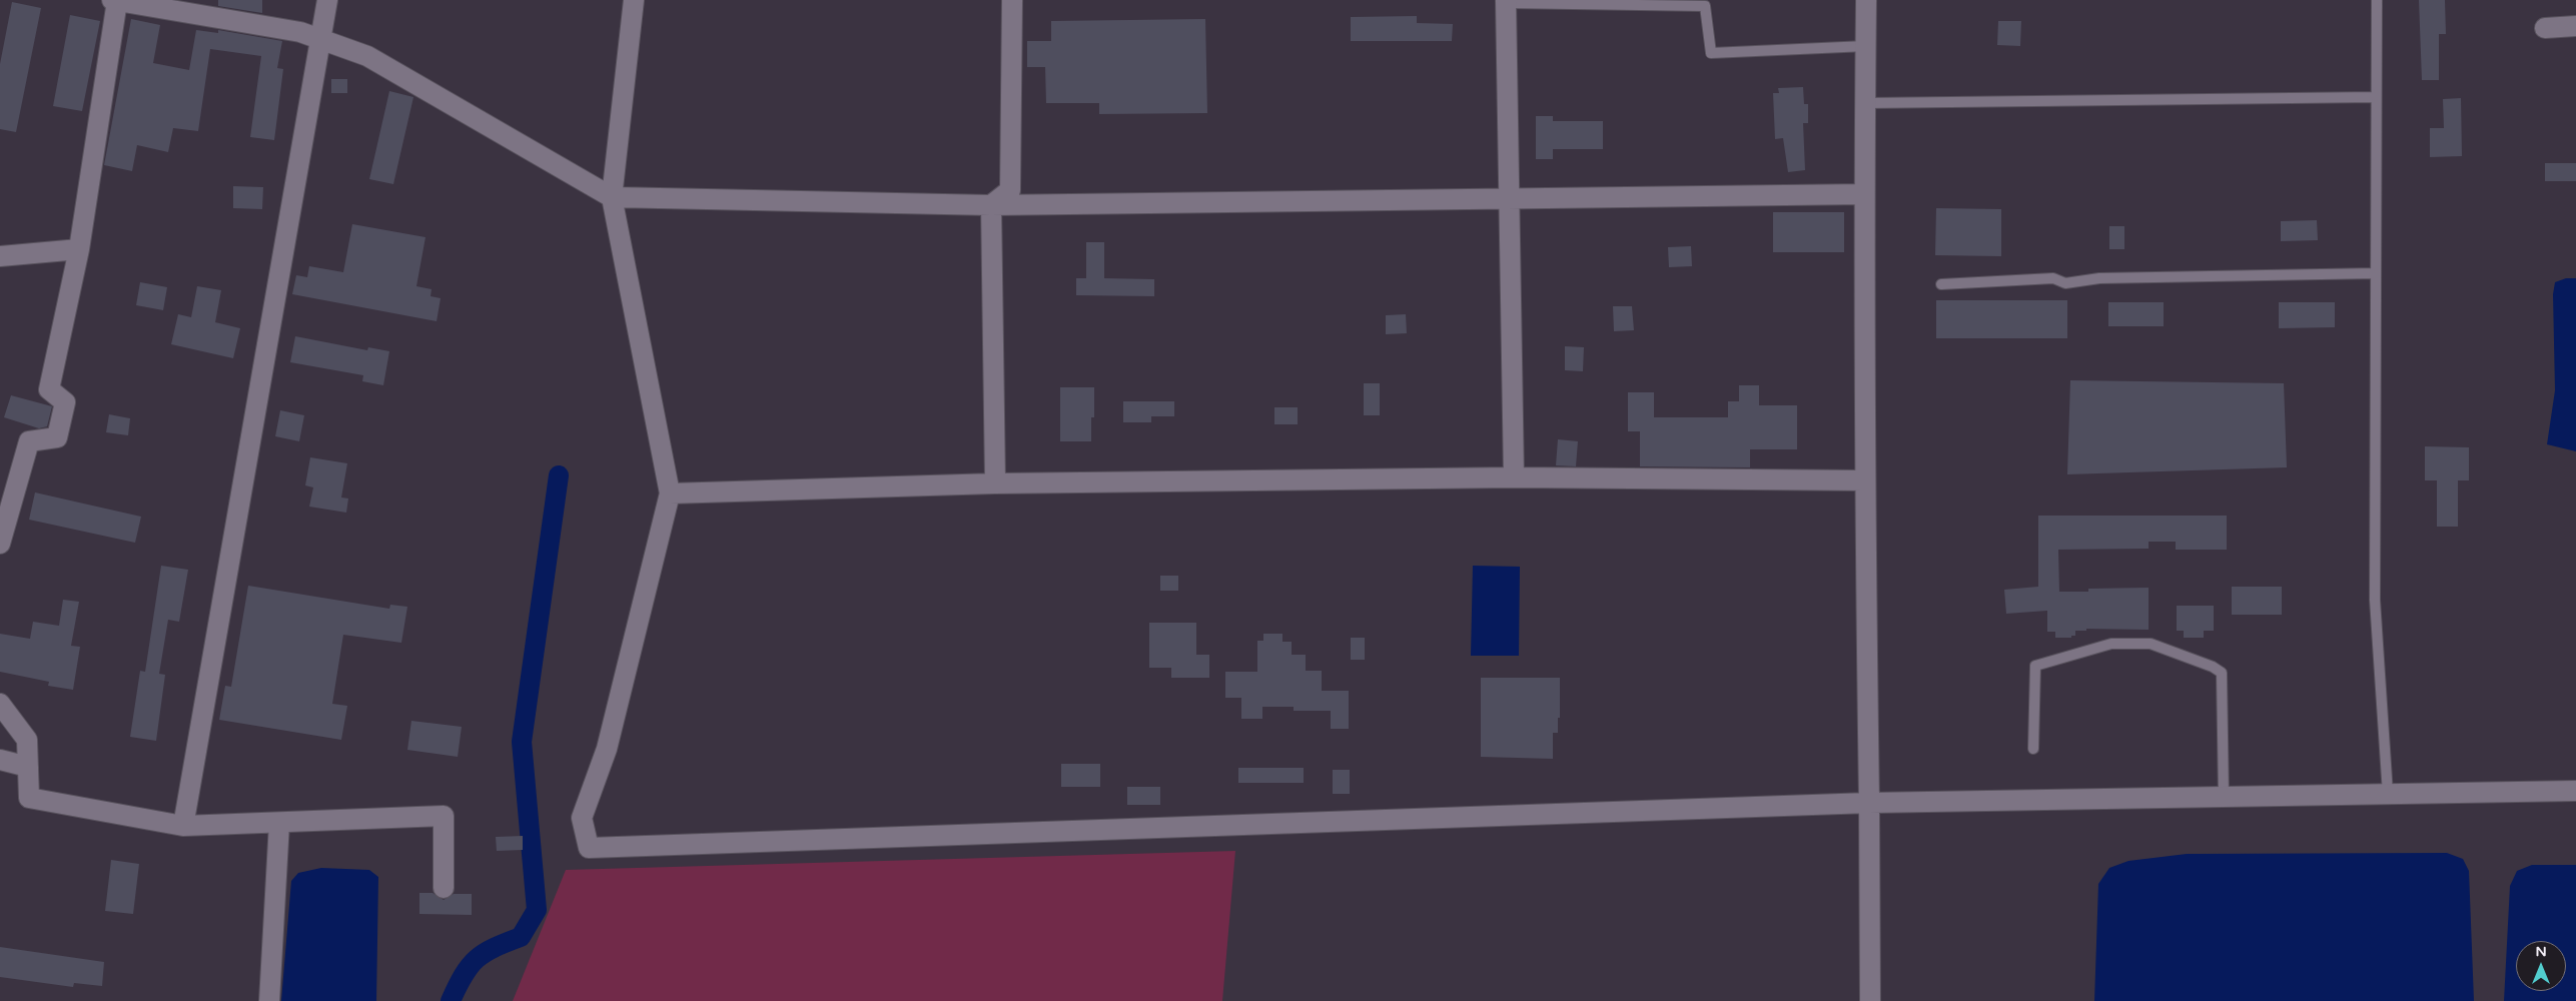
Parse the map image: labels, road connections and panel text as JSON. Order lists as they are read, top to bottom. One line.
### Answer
{"north":"top"}
